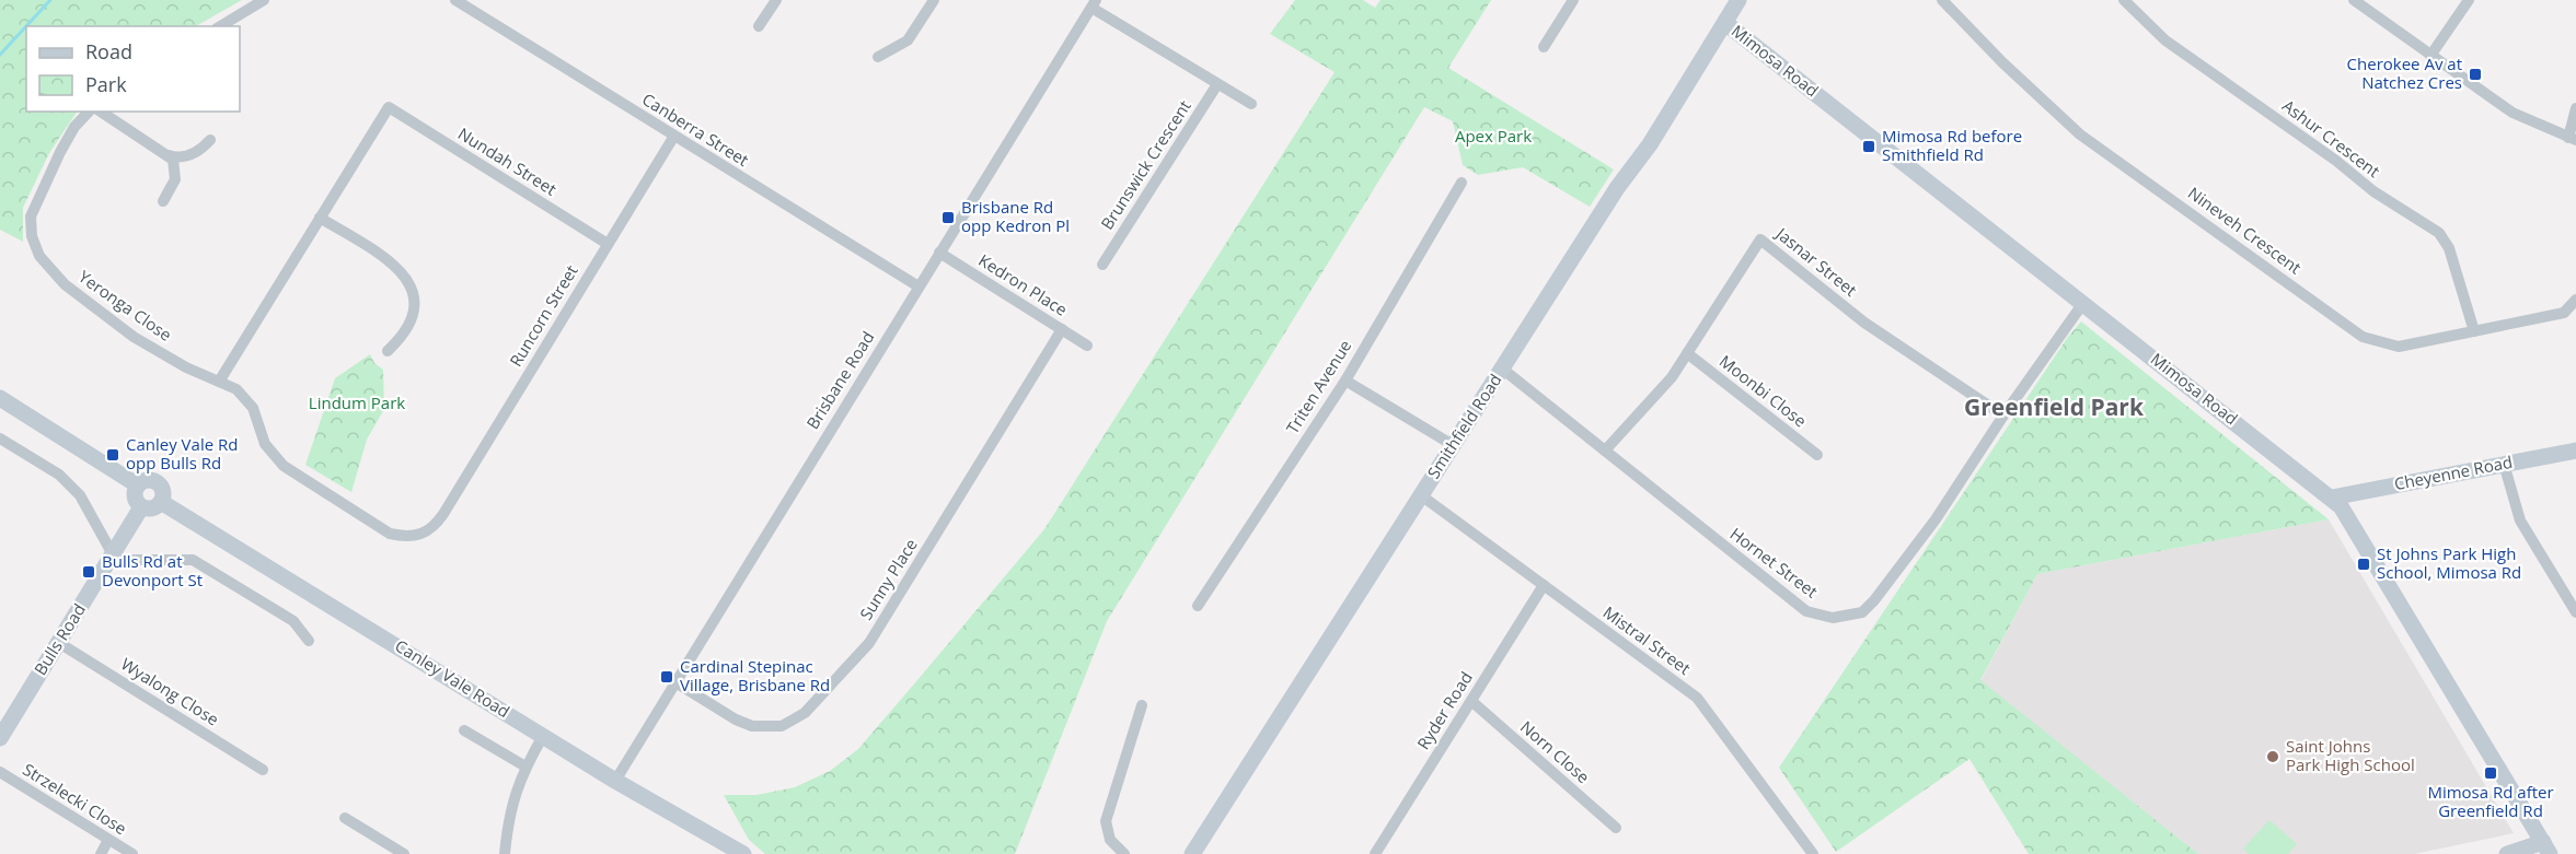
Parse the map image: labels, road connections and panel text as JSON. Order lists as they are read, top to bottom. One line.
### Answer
{"streets":{"main road":["Mimosa Road","Smithfield Road","Cheyenne Road","Bulls Road","Canley Vale Road"],"street":["Canberra Street","Ashur Crescent","Nundah Street","Brunswick Crescent","Nineveh Crescent","Jasnar Street","Kedron Place","Yeronga Close","Runcorn Street","Brisbane Road","Triten Avenue","Moonbi Close","Hornet Street","Sunny Place","Mistral Street","Wyalong Close","Ryder Road","Norn Close","Strzelecki Close"]},"crossings":[["Mimosa Road","Smithfield Road"],["Mimosa Road","Cheyenne Road"],["Mimosa Road","Hornet Street"],["Canberra Street","Runcorn Street"],["Canberra Street","Brisbane Road"],["Ashur Crescent","Nineveh Crescent"],["Nundah Street","Runcorn Street"],["Jasnar Street","Moonbi Close"],["Jasnar Street","Hornet Street"],["Kedron Place","Brisbane Road"],["Kedron Place","Sunny Place"],["Yeronga Close","Runcorn Street"],["Brisbane Road","Sunny Place"],["Brisbane Road","Canley Vale Road"],["Smithfield Road","Hornet Street"],["Smithfield Road","Mistral Street"],["Bulls Road","Canley Vale Road"],["Bulls Road","Wyalong Close"],["Mistral Street","Ryder Road"],["Ryder Road","Norn Close"]],"districts":["Greenfield Park"],"parks":["Apex Park","Lindum Park"],"places":{"transit":["Cherokee Av at Natchez Cres","Mimosa Rd before Smithfield Rd","Brisbane Rd opp Kedron Pl","Canley Vale Rd opp Bulls Rd","St Johns Park High School, Mimosa Rd","Bulls Rd at Devonport St","Cardinal Stepinac Village, Brisbane Rd","Mimosa Rd after Greenfield Rd"],"other":["Saint Johns Park High School"]},"legend":["Road","Park"]}
